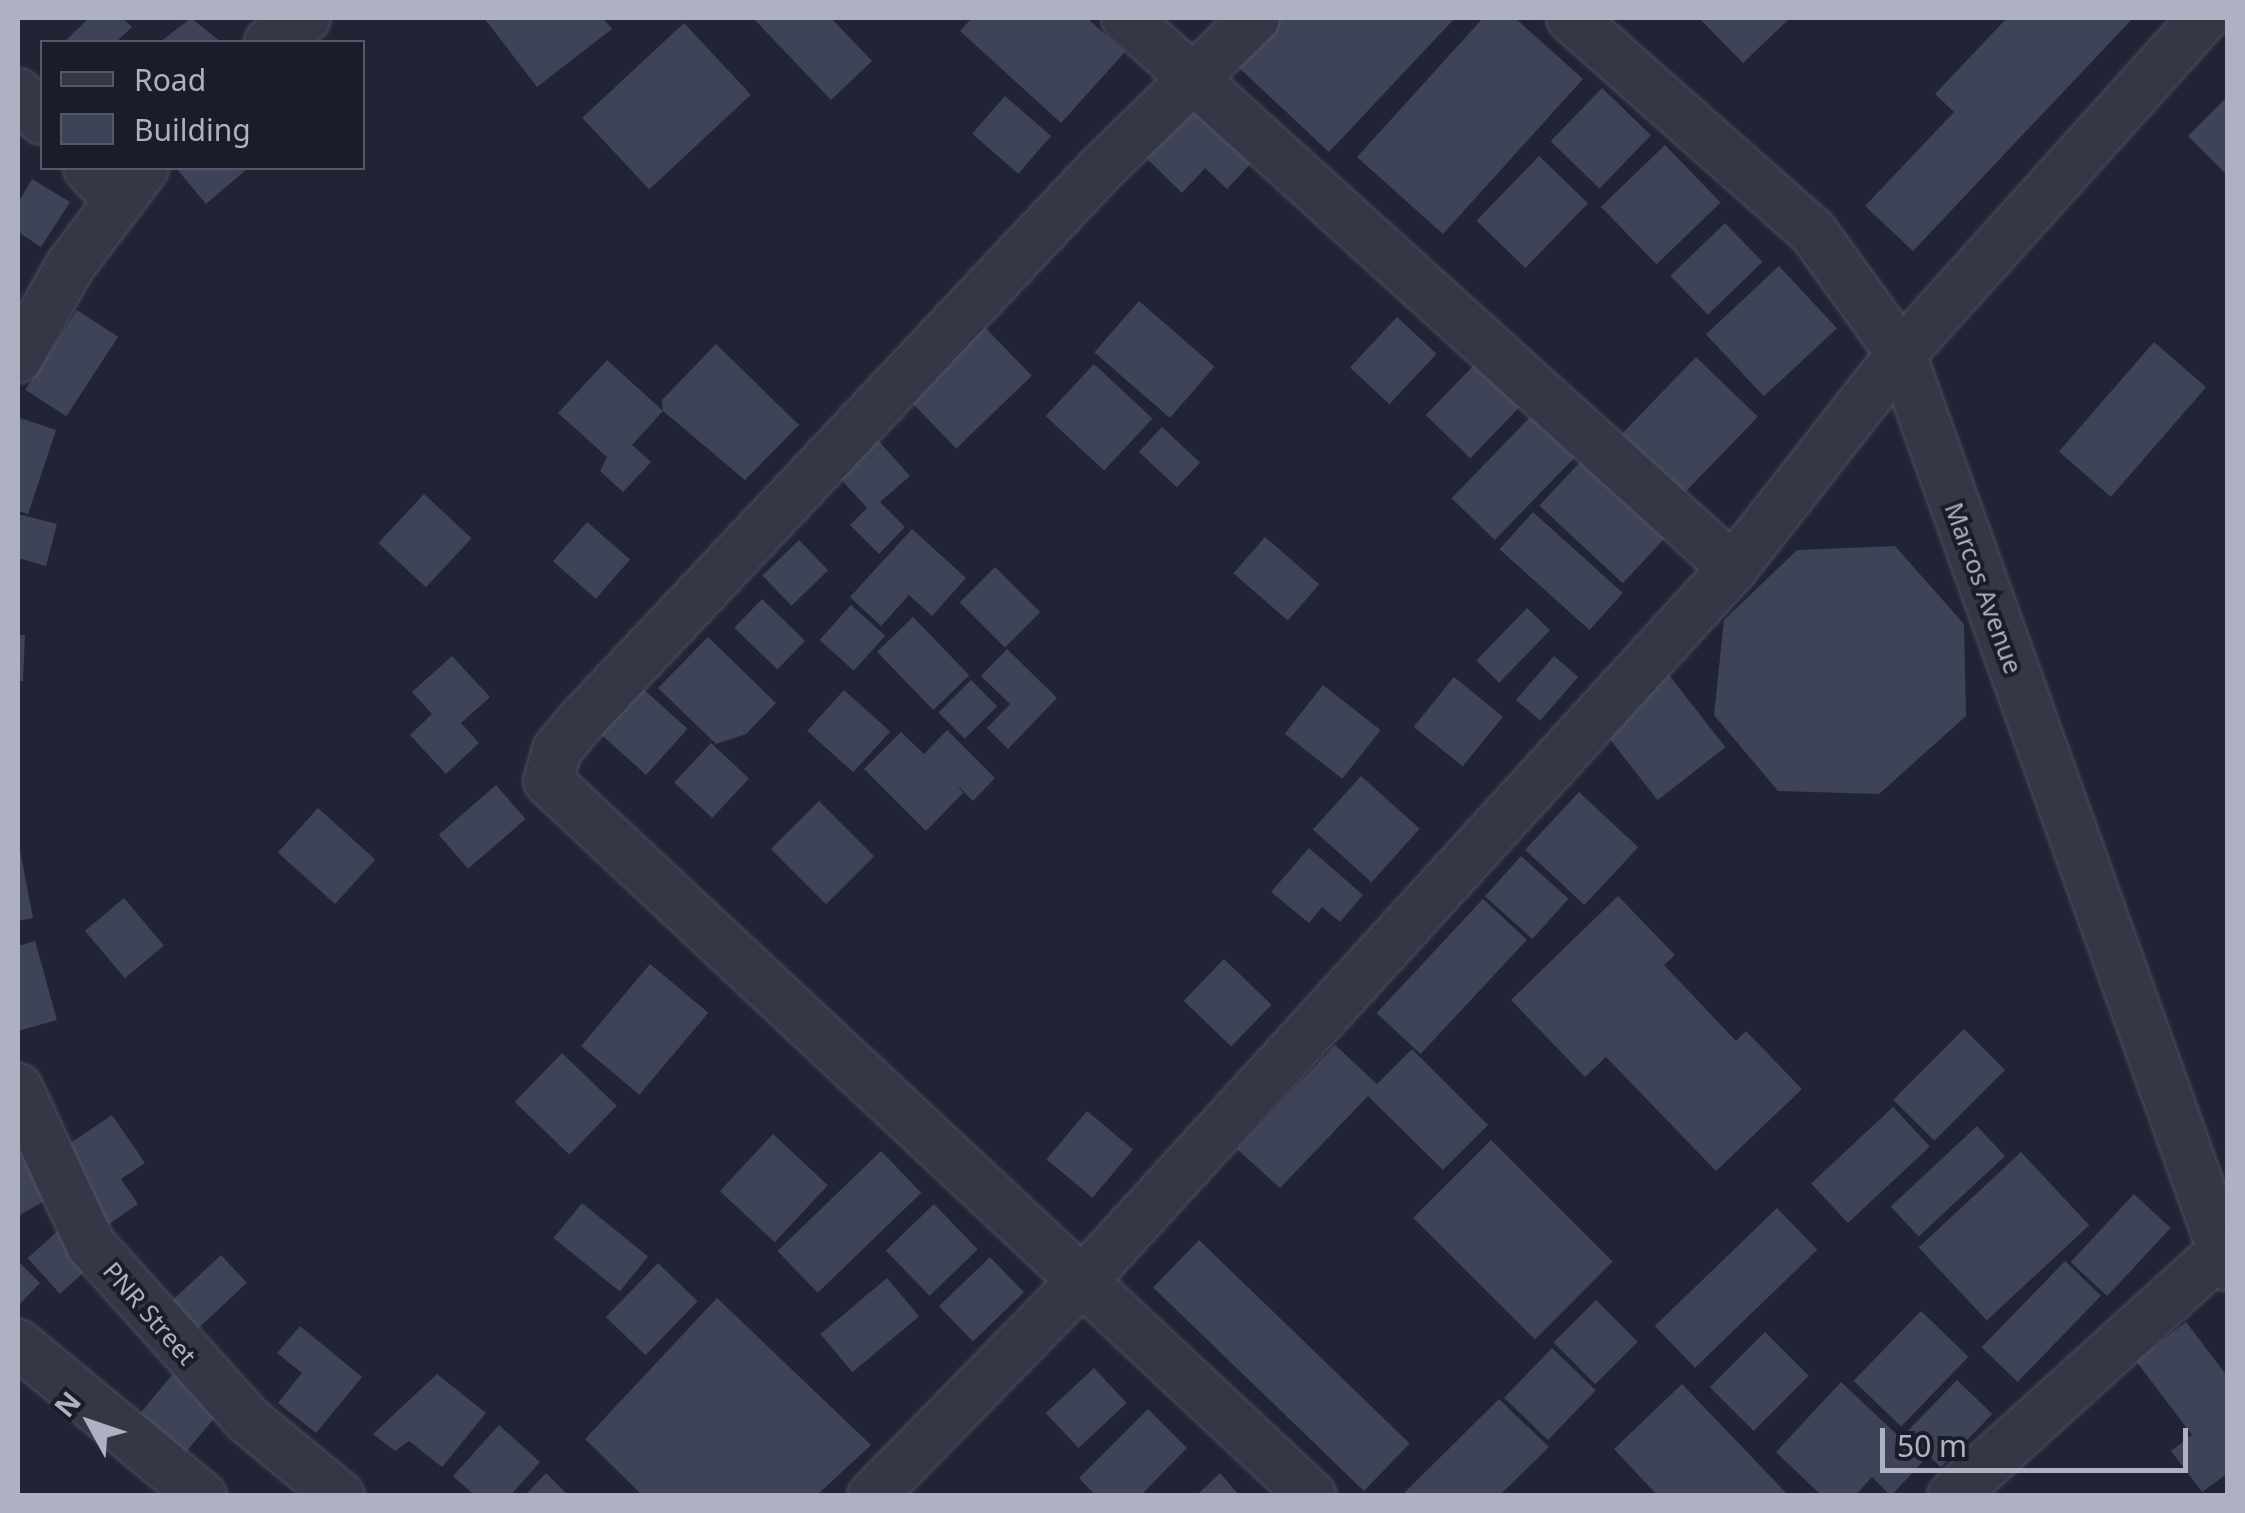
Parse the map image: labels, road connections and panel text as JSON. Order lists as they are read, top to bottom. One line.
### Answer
{"streets":{"street":["Marcos Avenue","PNR Street"]},"legend":["Road","Building"],"scale_bar":"50 m","north":"top left"}
